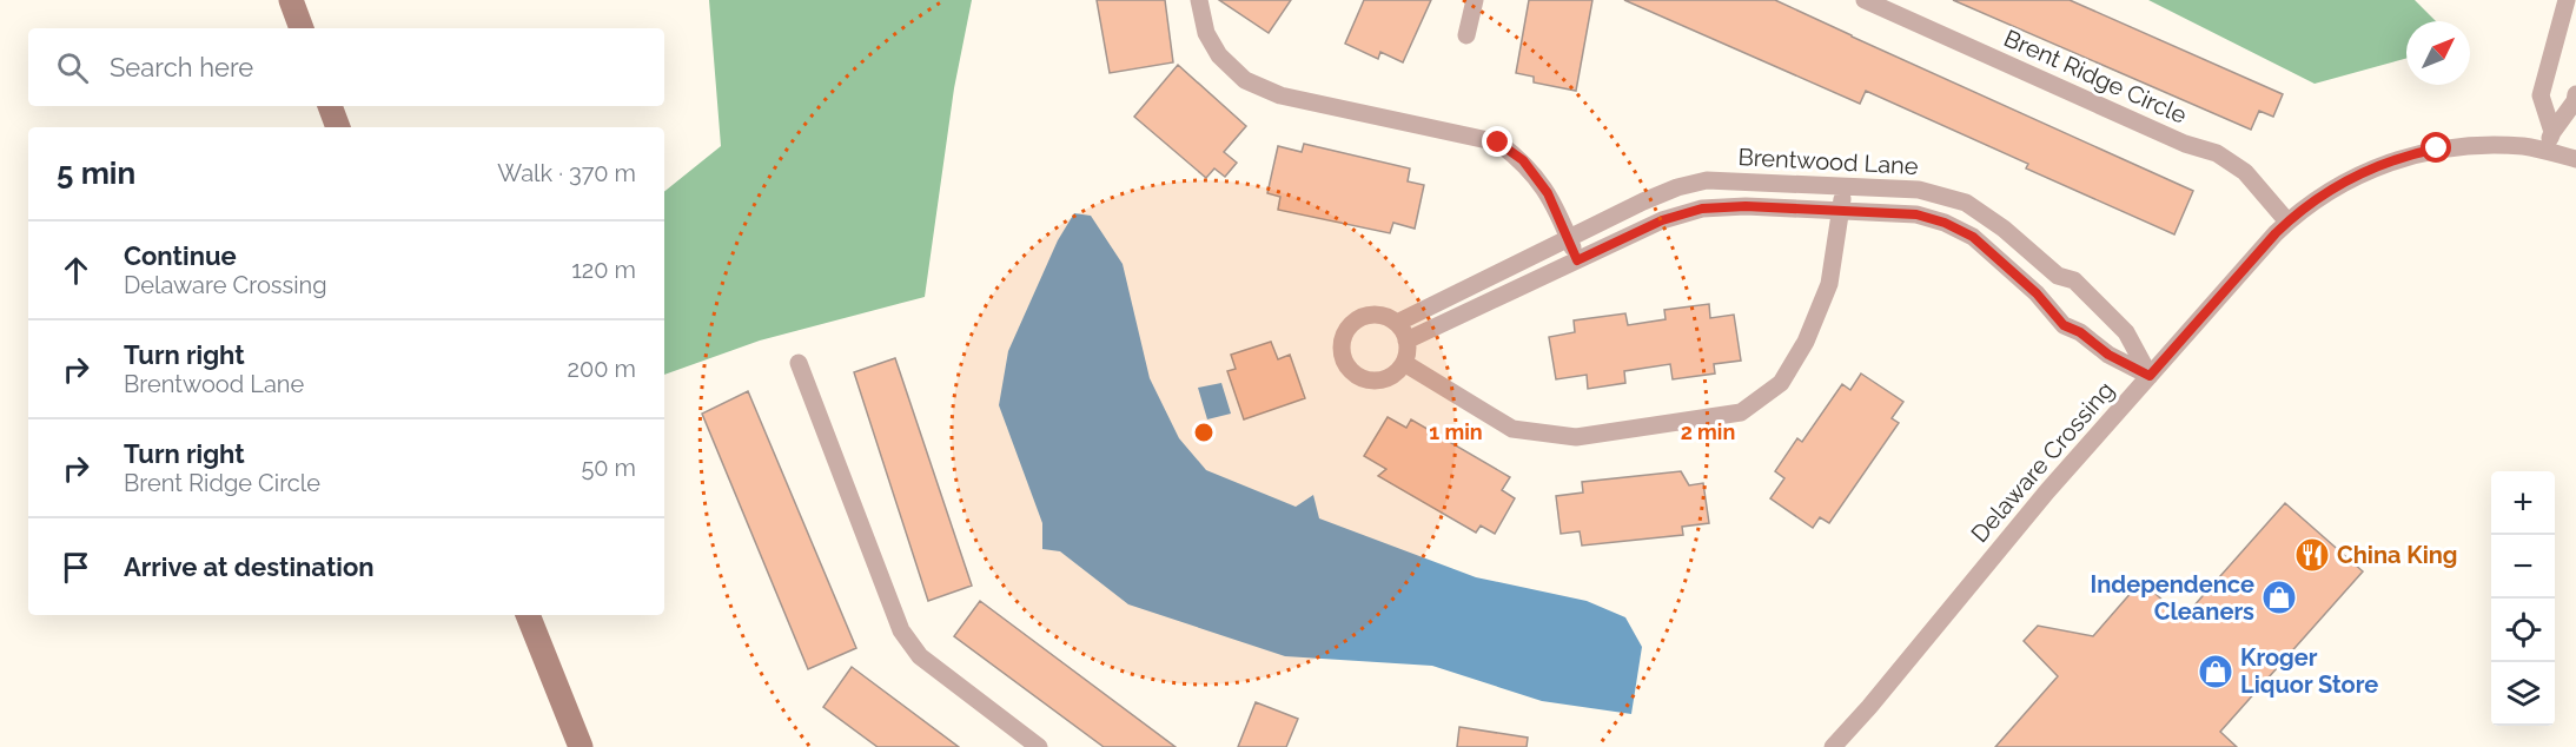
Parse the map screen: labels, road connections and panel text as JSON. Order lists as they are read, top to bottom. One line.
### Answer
{"streets":{"street":["Brent Ridge Circle","Brentwood Lane","Delaware Crossing"]},"crossings":[["Brent Ridge Circle","Delaware Crossing"],["Brentwood Lane","Delaware Crossing"]],"places":{"restaurant":["China King"],"shop":["Independence Cleaners","Kroger Liquor Store"]},"north":"top right","page":{"search":"Search here","heading":["5 min","Walk · 370 m"],"list":[["Continue","Delaware Crossing","120 m"],["Turn right","Brentwood Lane","200 m"],["Turn right","Brent Ridge Circle","50 m"],"Arrive at destination"],"map_buttons":["+","−"]},"rings":["1 min","2 min"]}
